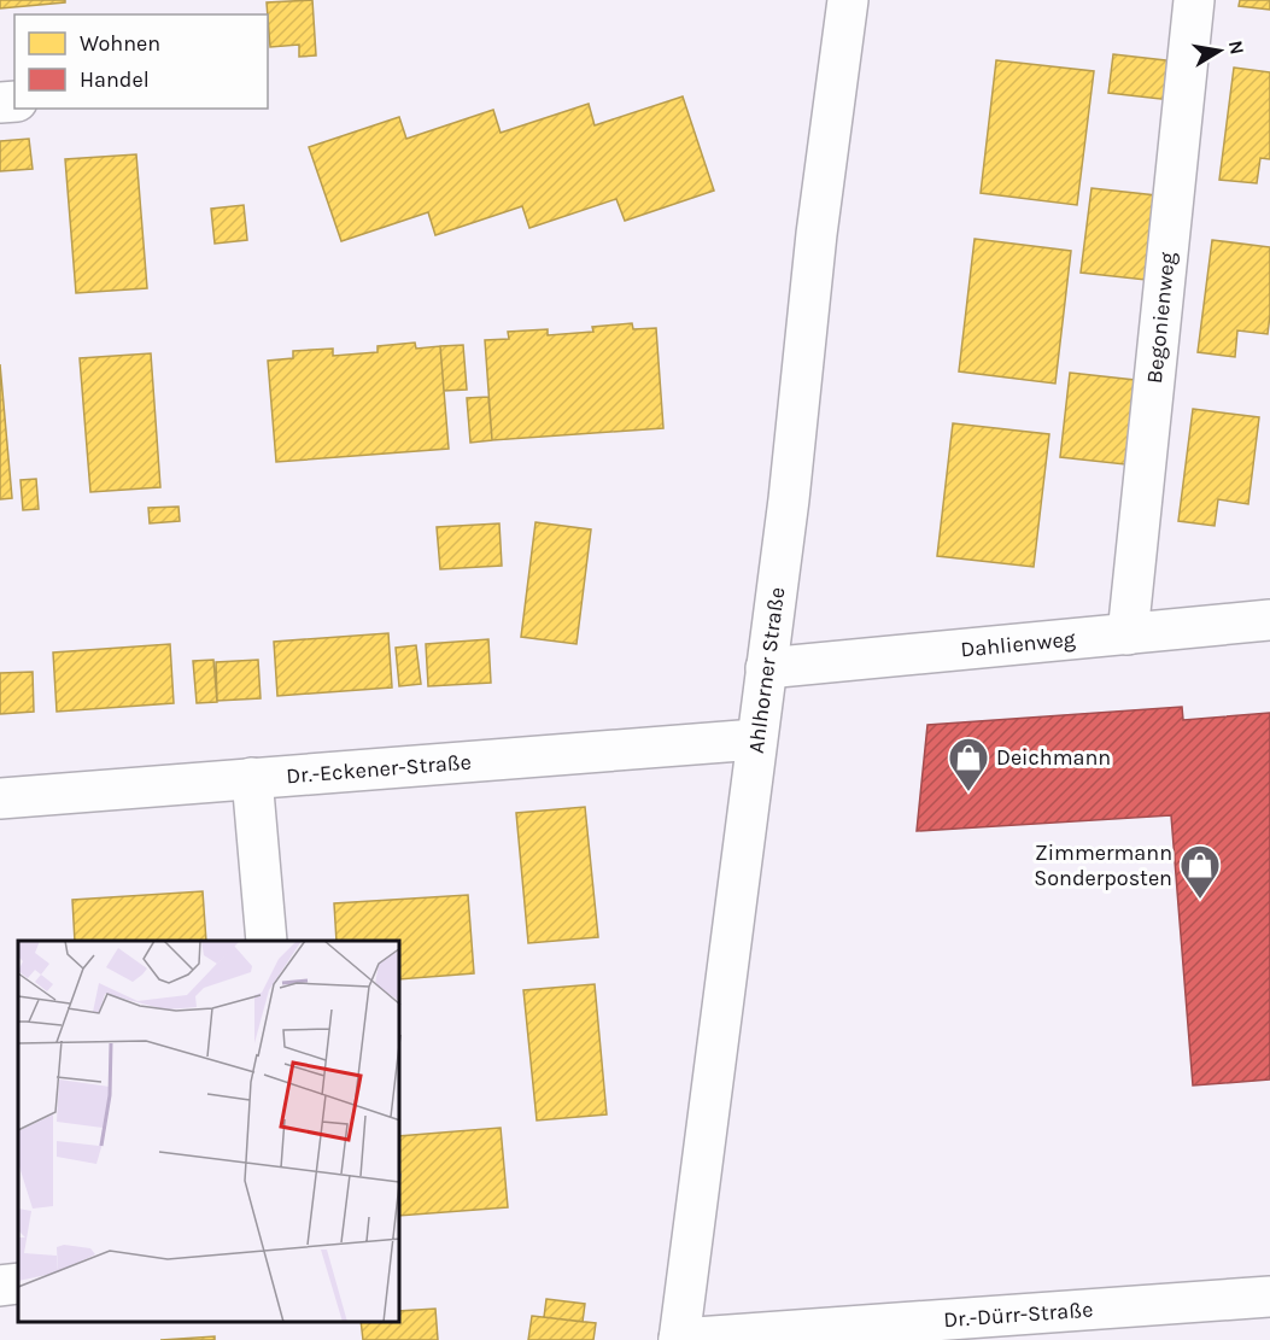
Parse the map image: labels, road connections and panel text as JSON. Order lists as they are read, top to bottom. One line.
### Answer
{"streets":{"street":["Begonienweg","Dahlienweg","Ahlhorner Straße","Dr.-Eckener-Straße","Dr.-Dürr-Straße"]},"crossings":[["Begonienweg","Dahlienweg"],["Dahlienweg","Ahlhorner Straße"],["Ahlhorner Straße","Dr.-Eckener-Straße"],["Ahlhorner Straße","Dr.-Dürr-Straße"]],"places":{"shop":["Deichmann","Zimmermann Sonderposten"]},"legend":["Wohnen","Handel"],"north":"right"}
